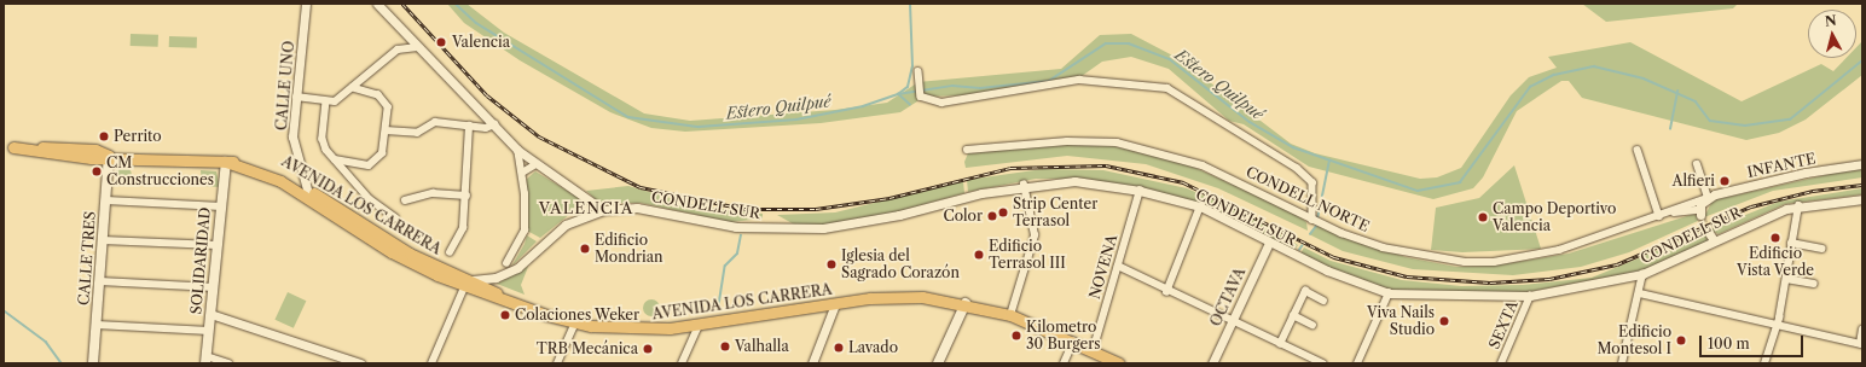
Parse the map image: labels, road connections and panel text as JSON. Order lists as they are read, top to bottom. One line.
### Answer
{"streets":{"main road":["AVENIDA LOS CARRERA","CALLE TRES","SOLIDARIDAD"],"street":["CALLE UNO","INFANTE","CONDELL NORTE","CONDELL SUR","NOVENA","OCTAVA","SEXTA"]},"crossings":[["CALLE UNO","AVENIDA LOS CARRERA"],["INFANTE","CONDELL NORTE"],["AVENIDA LOS CARRERA","CONDELL SUR"],["AVENIDA LOS CARRERA","CALLE TRES"],["AVENIDA LOS CARRERA","SOLIDARIDAD"],["AVENIDA LOS CARRERA","NOVENA"],["CONDELL SUR","NOVENA"],["CONDELL SUR","OCTAVA"],["CONDELL SUR","SEXTA"]],"districts":["VALENCIA"],"water":["Estero Quilpué"],"places":["Valencia","Perrito","CM Construcciones","Alfieri","Strip Center Terrasol","Color","Campo Deportivo Valencia","Edificio Vista Verde","Edificio Mondrian","Edificio Terrasol III","Iglesia del Sagrado Corazón","Colaciones Weker","Viva Nails Studio","Kilometro 30 Burgers","Edificio Montesol I","Valhalla","Lavado","TRB Mecánica"],"scale_bar":"100 m","north":"top"}
